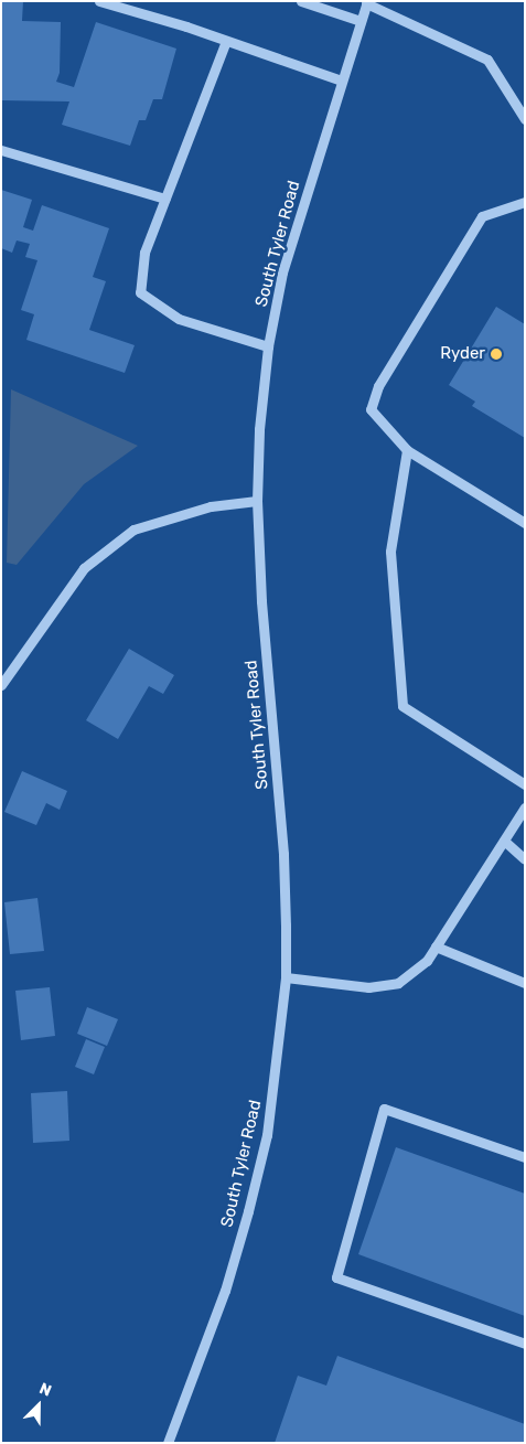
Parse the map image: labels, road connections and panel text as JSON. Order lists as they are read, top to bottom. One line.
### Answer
{"streets":{"street":["South Tyler Road"]},"places":["Ryder"],"north":"top right"}
